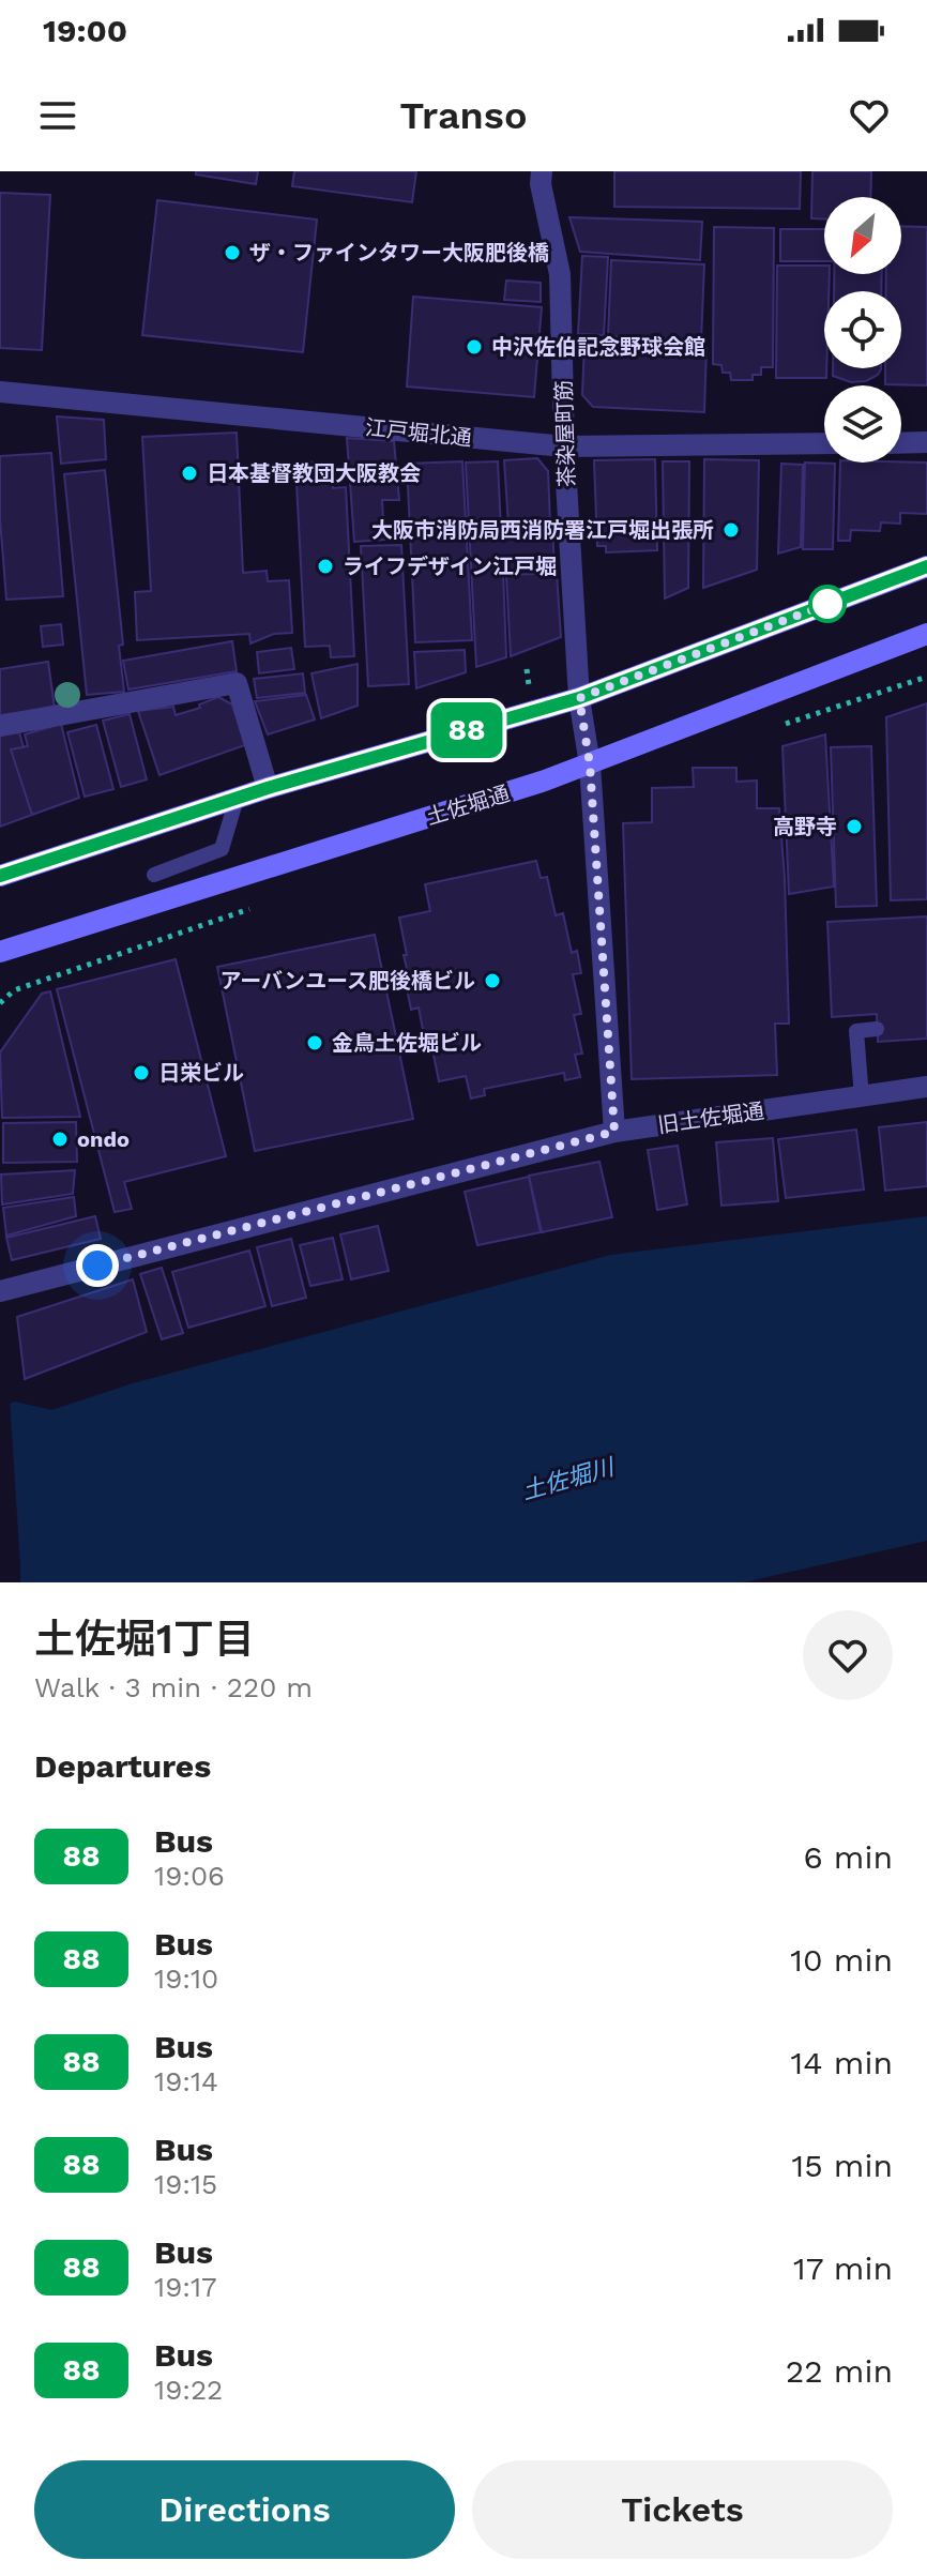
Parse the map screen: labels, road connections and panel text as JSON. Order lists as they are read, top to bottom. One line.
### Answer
{"streets":{"street":["江戸堀北通","茶染屋町筋","土佐堀通","旧土佐堀通"]},"crossings":[["江戸堀北通","茶染屋町筋"],["茶染屋町筋","土佐堀通"]],"water":["土佐堀川"],"places":["ザ・ファインタワー大阪肥後橋","中沢佐伯記念野球会館","日本基督教団大阪教会","大阪市消防局西消防署江戸堀出張所","ライフデザイン江戸堀","高野寺","アーバンユース肥後橋ビル","金鳥土佐堀ビル","日栄ビル","ondo"],"lines":["bus line 88"],"north":"bottom left","page":{"status":"19:00","header":"Transo","on_map":"88","heading":[["土佐堀1丁目","Walk · 3 min · 220 m"],"Departures"],"list":[{"mark":"88","name":"Bus","note":"19:06","value":"6 min"},{"mark":"88","name":"Bus","note":"19:10","value":"10 min"},{"mark":"88","name":"Bus","note":"19:14","value":"14 min"},{"mark":"88","name":"Bus","note":"19:15","value":"15 min"},{"mark":"88","name":"Bus","note":"19:17","value":"17 min"},{"mark":"88","name":"Bus","note":"19:22","value":"22 min"}],"buttons":["Directions","Tickets"]}}
